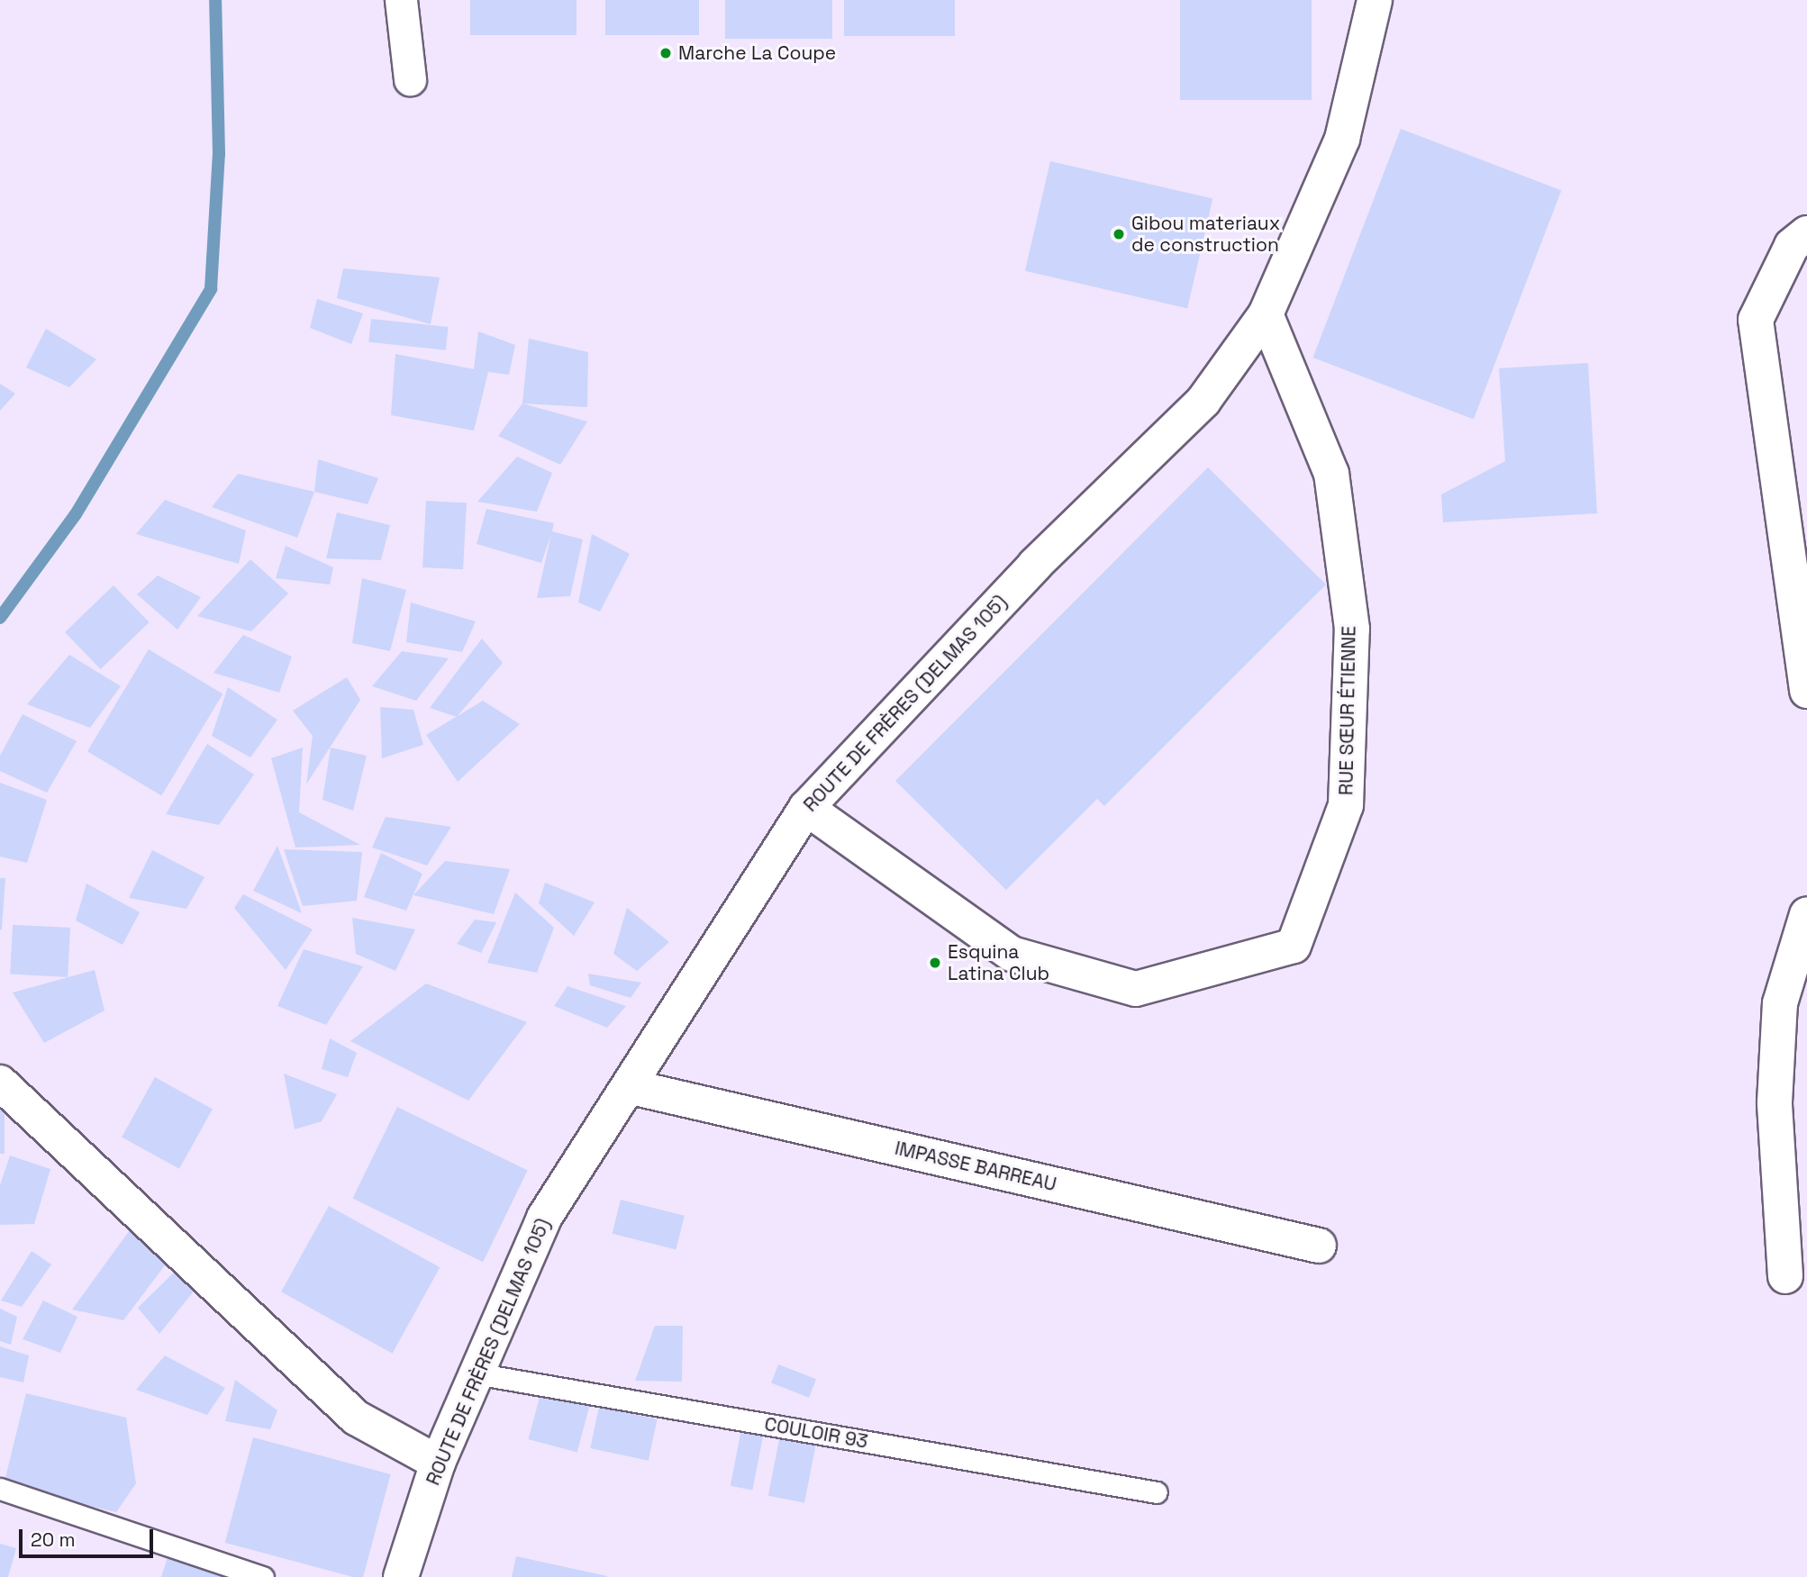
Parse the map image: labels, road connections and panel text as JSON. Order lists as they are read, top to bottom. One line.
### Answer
{"streets":{"street":["ROUTE DE FRÈRES (DELMAS 105)","RUE SŒUR ÉTIENNE","IMPASSE BARREAU"],"lane":["COULOIR 93"]},"crossings":[["ROUTE DE FRÈRES (DELMAS 105)","RUE SŒUR ÉTIENNE"],["ROUTE DE FRÈRES (DELMAS 105)","IMPASSE BARREAU"],["ROUTE DE FRÈRES (DELMAS 105)","COULOIR 93"]],"places":["Marche La Coupe","Gibou materiaux de construction","Esquina Latina Club"],"scale_bar":"20 m"}
